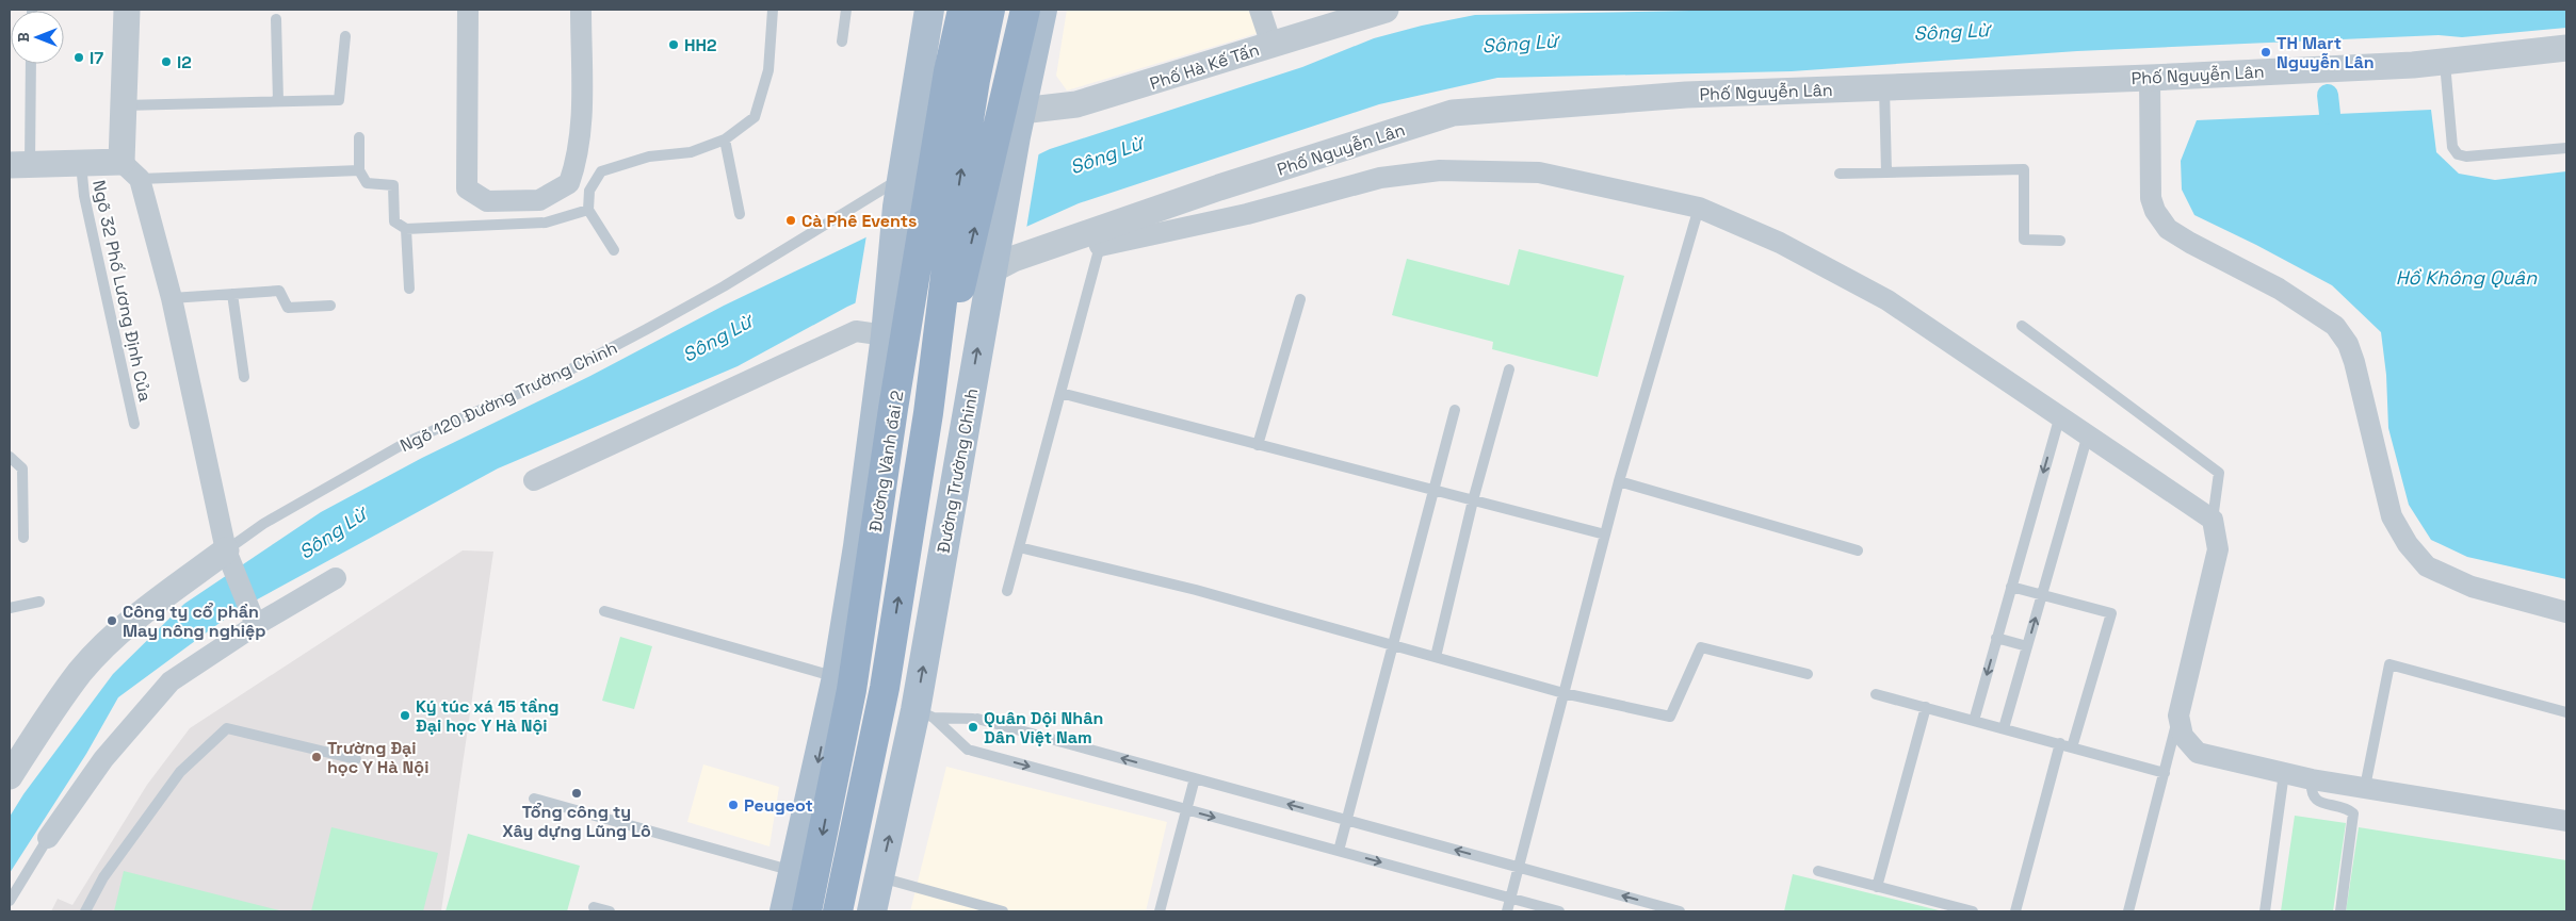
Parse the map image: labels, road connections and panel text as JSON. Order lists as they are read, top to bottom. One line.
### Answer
{"streets":{"highway":["Đường Vành đai 2"],"main road":["Đường Trường Chinh"],"street":["Phố Hà Kế Tấn","Phố Nguyễn Lân","Ngõ 120 Đường Trường Chinh"],"lane":["Ngõ 32 Phố Lương Định Của"]},"crossings":[["Phố Hà Kế Tấn","Đường Trường Chinh"],["Phố Nguyễn Lân","Đường Trường Chinh"]],"water":["Sông Lừ","Hồ Không Quân"],"places":["HH2","TH Mart Nguyễn Lân","I7","I2","Cà Phê Events","Công ty cổ phần May nông nghiệp","Ký túc xá 15 tầng Đại học Y Hà Nội","Quân Dội Nhân Dân Việt Nam","Trường Đại học Y Hà Nội","Tổng công ty Xây dựng Lũng Lô","Peugeot"],"north":"left"}
